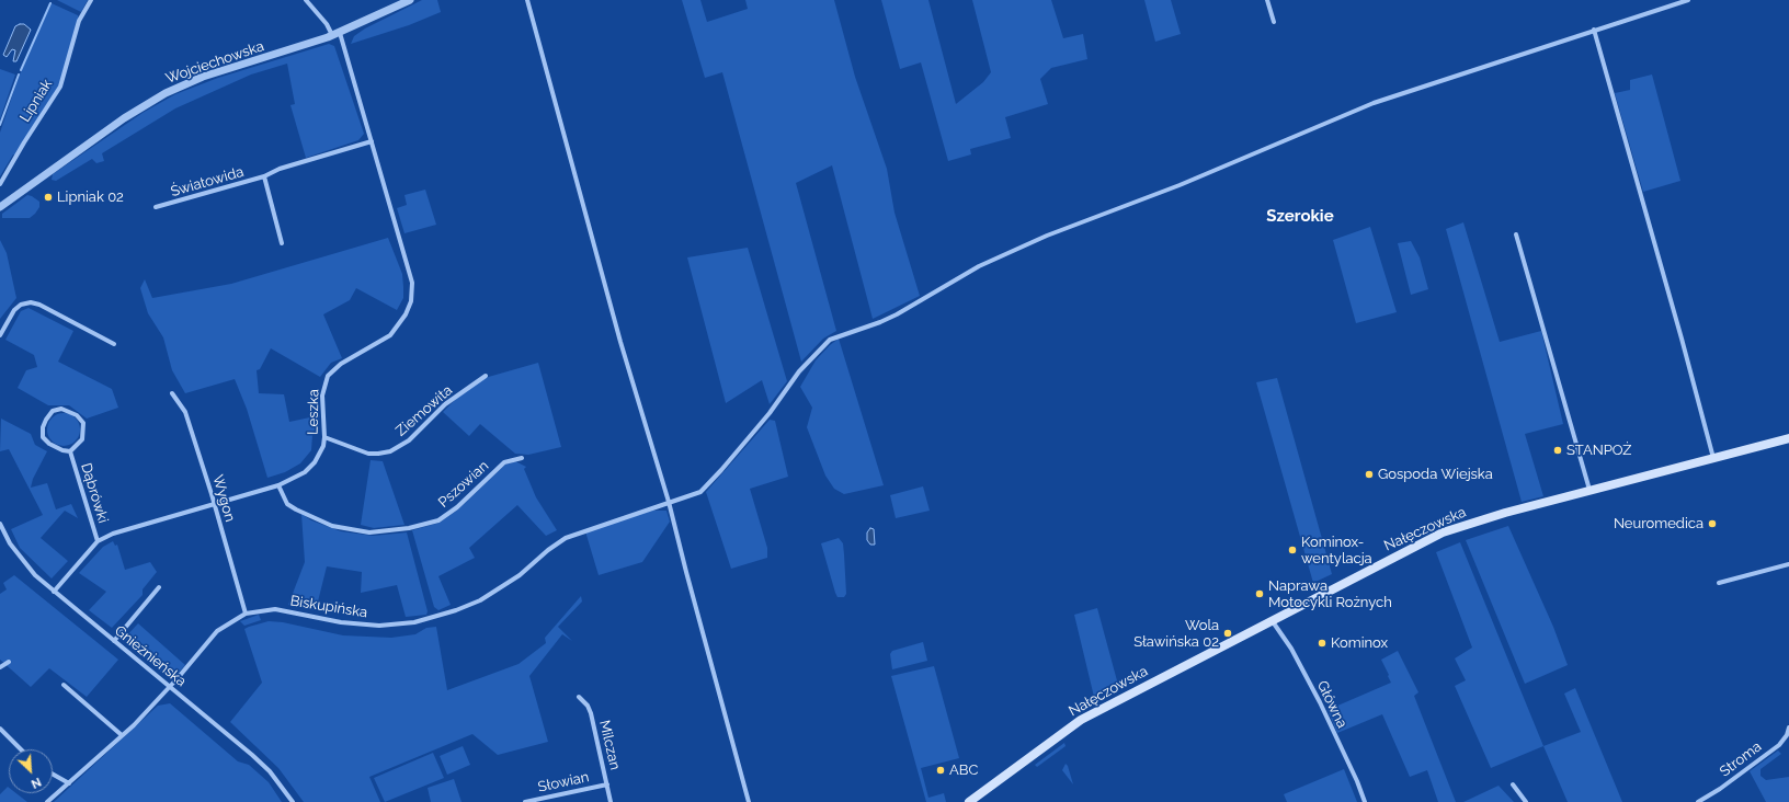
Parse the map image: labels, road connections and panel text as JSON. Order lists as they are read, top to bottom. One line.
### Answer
{"streets":{"main road":["Nałęczowska"],"street":["Wojciechowska","Lipniak","Światowida","Ziemowita","Leszka","Pszowian","Dąbrówki","Wygon","Biskupińska","Gnieźnieńska","Główna","Milczan","Stroma","Słowian"]},"crossings":[["Wojciechowska","Leszka"],["Światowida","Leszka"],["Ziemowita","Leszka"],["Leszka","Pszowian"],["Leszka","Dąbrówki"],["Leszka","Wygon"],["Leszka","Gnieźnieńska"],["Wygon","Biskupińska"],["Nałęczowska","Główna"],["Biskupińska","Gnieźnieńska"],["Milczan","Słowian"]],"districts":["Szerokie"],"places":["Lipniak 02","STANPOŻ","Gospoda Wiejska","Neuromedica","Kominox- wentylacja","Naprawa Motocykli Rożnych","Wola Sławińska 02","Kominox","ABC"],"north":"bottom right"}
